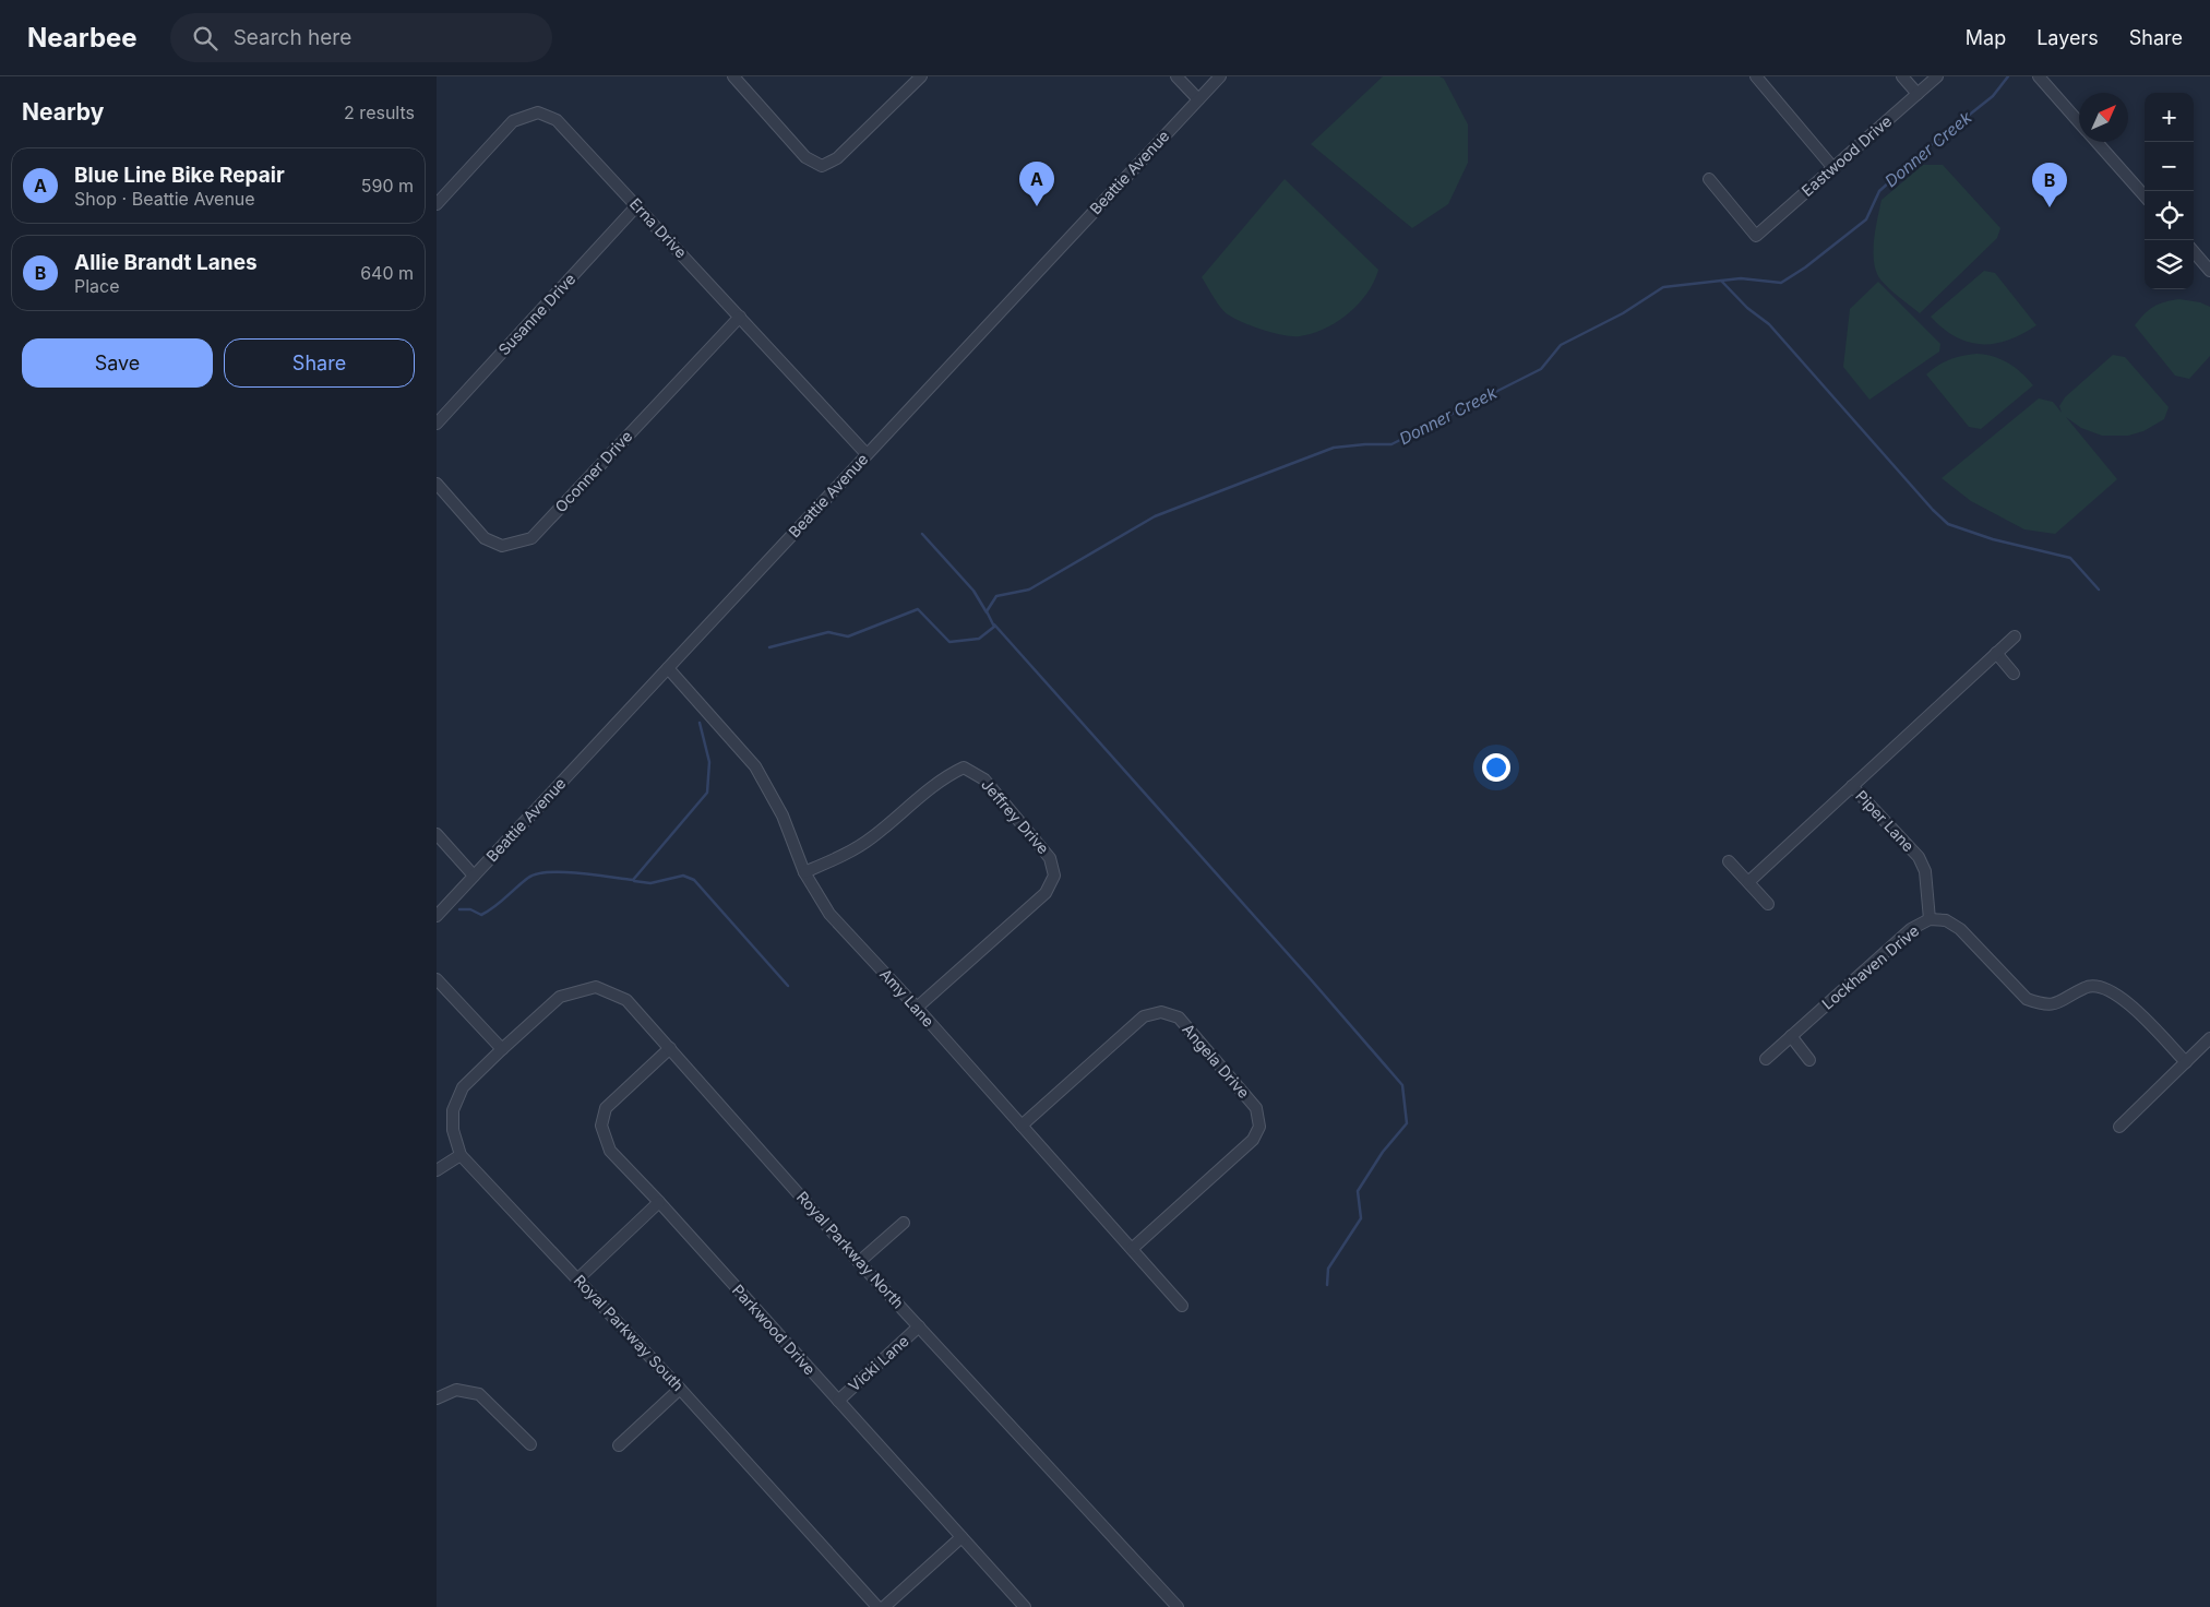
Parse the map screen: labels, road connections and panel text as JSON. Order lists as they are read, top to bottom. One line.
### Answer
{"streets":{"street":["Eastwood Drive","Beattie Avenue","Erna Drive","Susanne Drive","Oconner Drive","Jeffrey Drive","Piper Lane","Lockhaven Drive","Amy Lane","Angela Drive","Royal Parkway North","Parkwood Drive","Royal Parkway South","Vicki Lane"]},"crossings":[["Beattie Avenue","Erna Drive"],["Beattie Avenue","Amy Lane"],["Erna Drive","Susanne Drive"],["Erna Drive","Oconner Drive"],["Jeffrey Drive","Amy Lane"],["Piper Lane","Lockhaven Drive"],["Amy Lane","Angela Drive"],["Royal Parkway North","Parkwood Drive"],["Royal Parkway North","Royal Parkway South"],["Royal Parkway North","Vicki Lane"],["Parkwood Drive","Vicki Lane"]],"water":["Donner Creek"],"north":"top right","page":{"header":"Nearbee","search":"Search here","nav":["Map","Layers","Share"],"heading":["Nearby","2 results"],"map_buttons":["+","−"],"list":[{"mark":"A","name":"Blue Line Bike Repair","note":"Shop · Beattie Avenue","value":"590 m"},{"mark":"B","name":"Allie Brandt Lanes","note":"Place","value":"640 m"}],"pins":["A","B"],"buttons":["Save","Share"]}}
